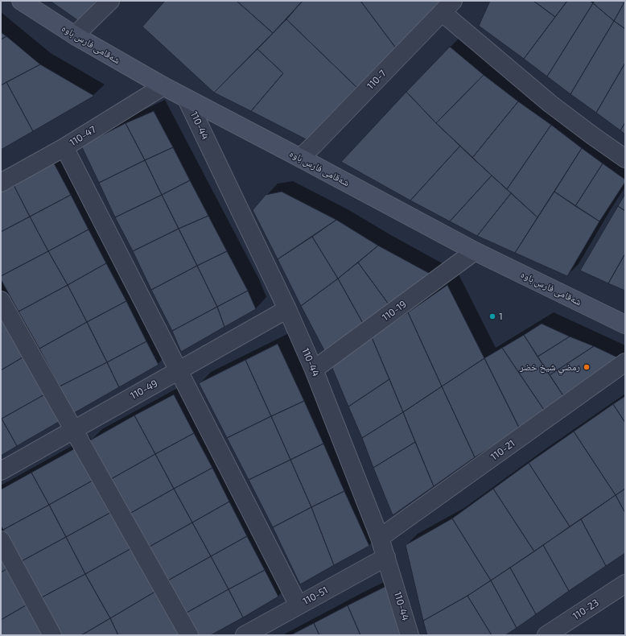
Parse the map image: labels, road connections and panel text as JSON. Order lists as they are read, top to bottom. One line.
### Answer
{"streets":{"street":["شەقامی فارس باوە","110-7","110-44","110-47","110-19","110-49","110-21","110-51","110-23"]},"crossings":[["شەقامی فارس باوە","110-7"],["شەقامی فارس باوە","110-44"],["شەقامی فارس باوە","110-47"],["شەقامی فارس باوە","110-19"],["110-44","110-19"],["110-44","110-49"],["110-44","110-21"],["110-44","110-51"]],"places":["1","رمضي شيخ خضر"]}
